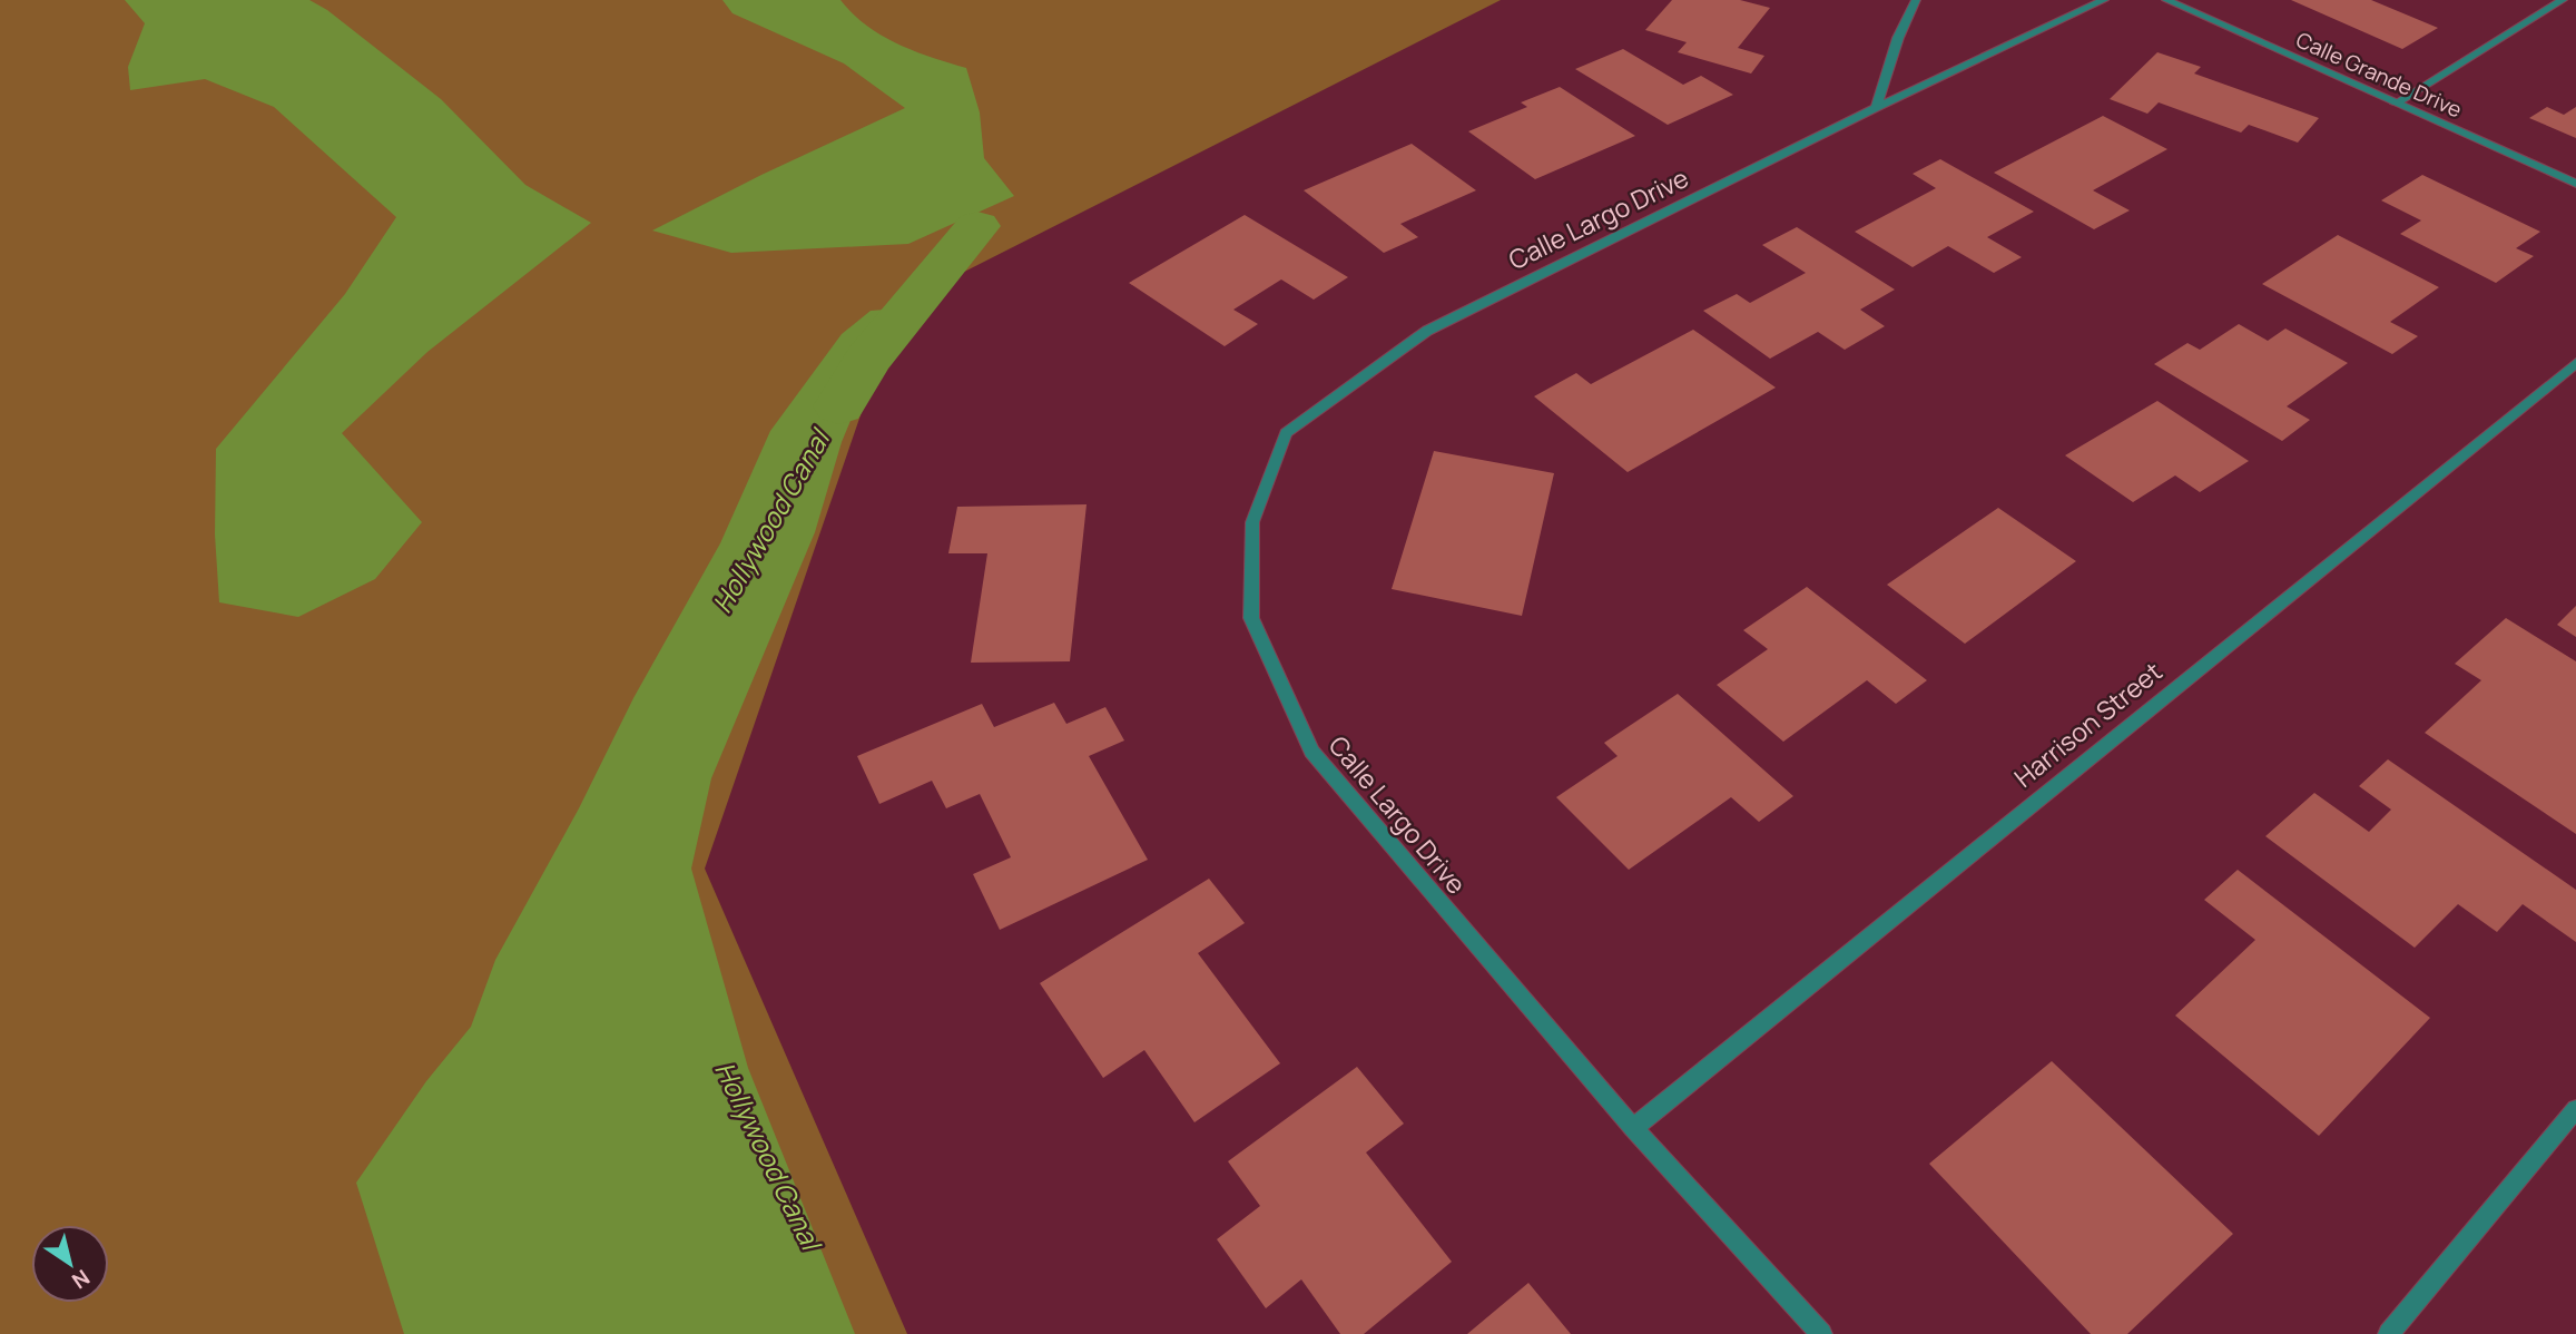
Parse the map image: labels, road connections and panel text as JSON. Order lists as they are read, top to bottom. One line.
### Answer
{"streets":{"street":["Calle Grande Drive","Calle Largo Drive","Harrison Street"]},"crossings":[["Calle Largo Drive","Harrison Street"]],"water":["Hollywood Canal"],"north":"bottom right"}
